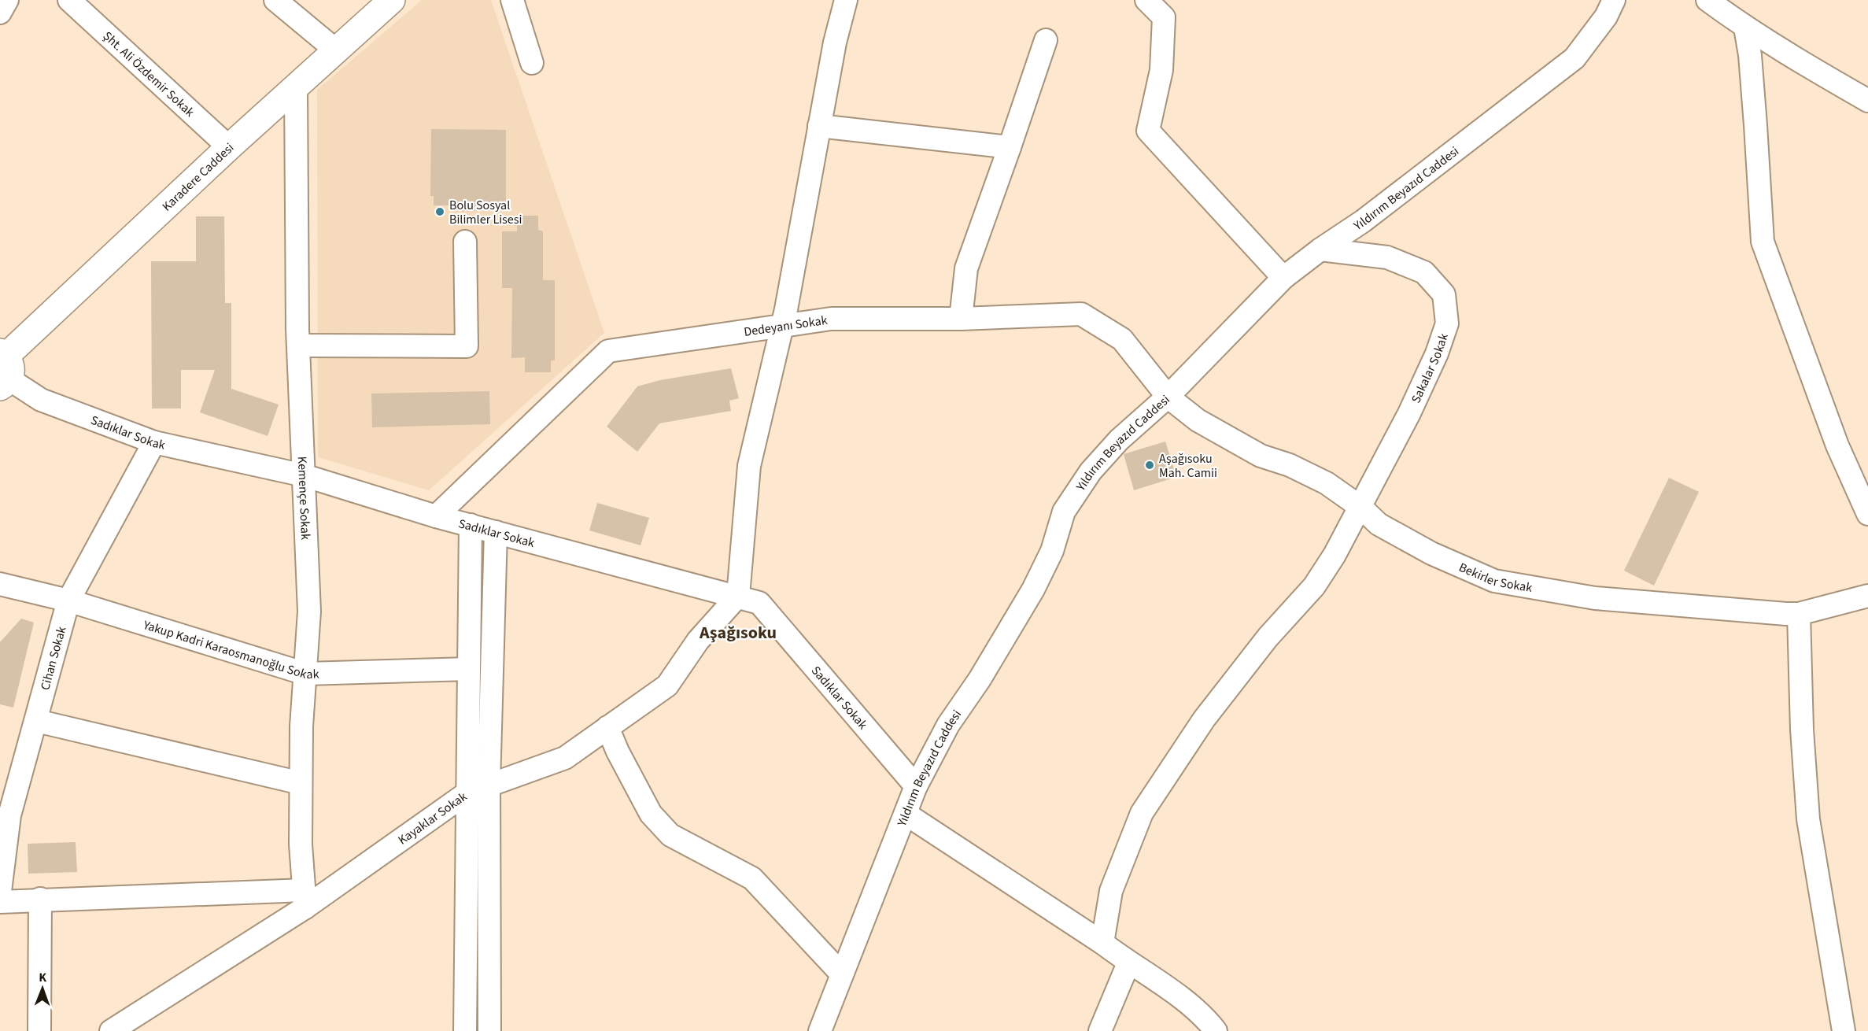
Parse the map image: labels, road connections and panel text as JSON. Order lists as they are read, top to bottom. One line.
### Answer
{"streets":{"main road":["Karadere Caddesi"],"street":["Şht. Ali Özdemir Sokak","Yıldırım Beyazıd Caddesi","Dedeyanı Sokak","Sakalar Sokak","Sadıklar Sokak","Kemençe Sokak","Bekirler Sokak","Yakup Kadri Karaosmanoğlu Sokak","Cihan Sokak","Kayaklar Sokak"]},"crossings":[["Şht. Ali Özdemir Sokak","Karadere Caddesi"],["Karadere Caddesi","Sadıklar Sokak"],["Karadere Caddesi","Kemençe Sokak"],["Yıldırım Beyazıd Caddesi","Dedeyanı Sokak"],["Yıldırım Beyazıd Caddesi","Sakalar Sokak"],["Yıldırım Beyazıd Caddesi","Sadıklar Sokak"],["Yıldırım Beyazıd Caddesi","Bekirler Sokak"],["Dedeyanı Sokak","Sadıklar Sokak"],["Dedeyanı Sokak","Bekirler Sokak"],["Sakalar Sokak","Bekirler Sokak"],["Sadıklar Sokak","Kemençe Sokak"],["Sadıklar Sokak","Cihan Sokak"],["Sadıklar Sokak","Kayaklar Sokak"],["Kemençe Sokak","Yakup Kadri Karaosmanoğlu Sokak"],["Kemençe Sokak","Kayaklar Sokak"],["Yakup Kadri Karaosmanoğlu Sokak","Cihan Sokak"]],"districts":["Aşağısoku"],"places":["Bolu Sosyal Bilimler Lisesi","Aşağısoku Mah. Camii"],"north":"top"}
